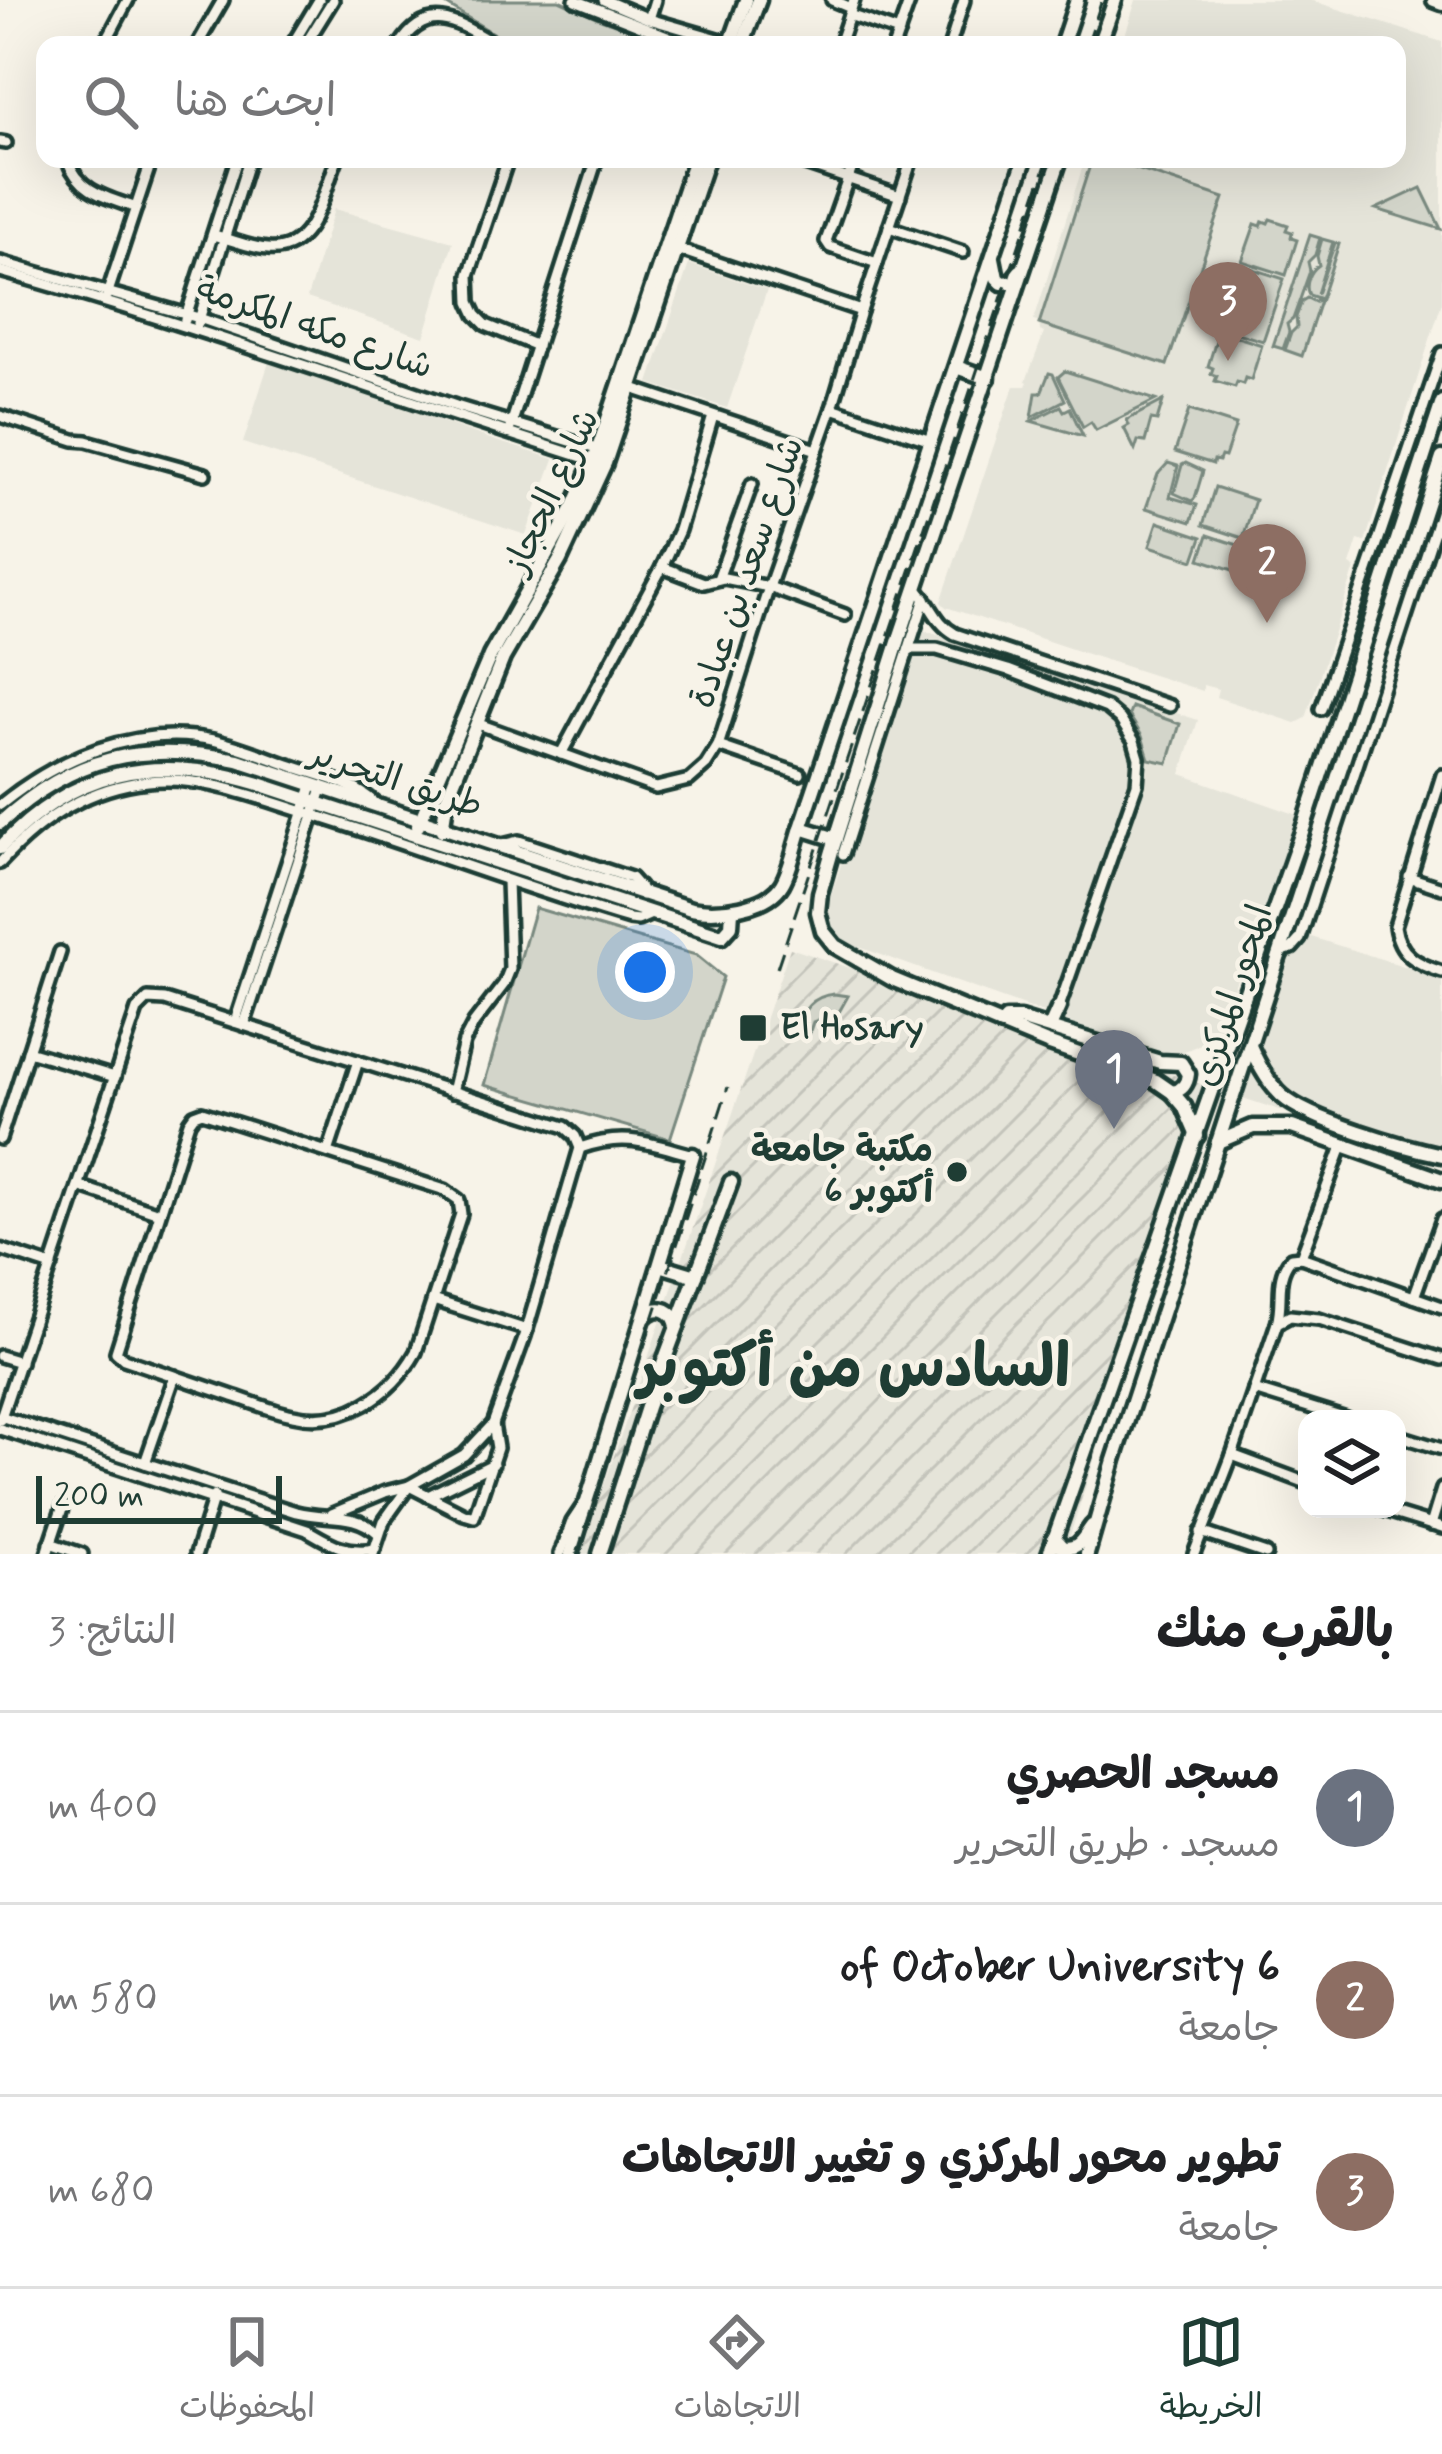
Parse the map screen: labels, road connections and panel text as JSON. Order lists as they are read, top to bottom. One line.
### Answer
{"streets":{"main road":["شارع الحجاز","طريق التحرير","المحور المركزى"],"street":["شارع مكه المكرمة","شارع سعد بن عبادة"]},"crossings":[["شارع مكه المكرمة","شارع الحجاز"],["شارع الحجاز","شارع سعد بن عبادة"],["شارع الحجاز","طريق التحرير"]],"districts":["السادس من أكتوبر"],"places":{"transit":["El Hosary"],"other":["مكتبة جامعة 6 أكتوبر"]},"scale_bar":"200 m","page":{"search":"ابحث هنا","pins":["3","2","1"],"scale":"200 m","heading":["بالقرب منك","النتائج: 3"],"list":[{"mark":"1","name":"مسجد الحصري","note":"مسجد · طريق التحرير","value":"400 m"},{"mark":"2","name":"6 of October University","note":"جامعة","value":"580 m"},{"mark":"3","name":"تطوير محور المركزي و تغيير الاتجاهات","note":"جامعة","value":"680 m"}],"nav":["الخريطة","الاتجاهات","المحفوظات"]}}
